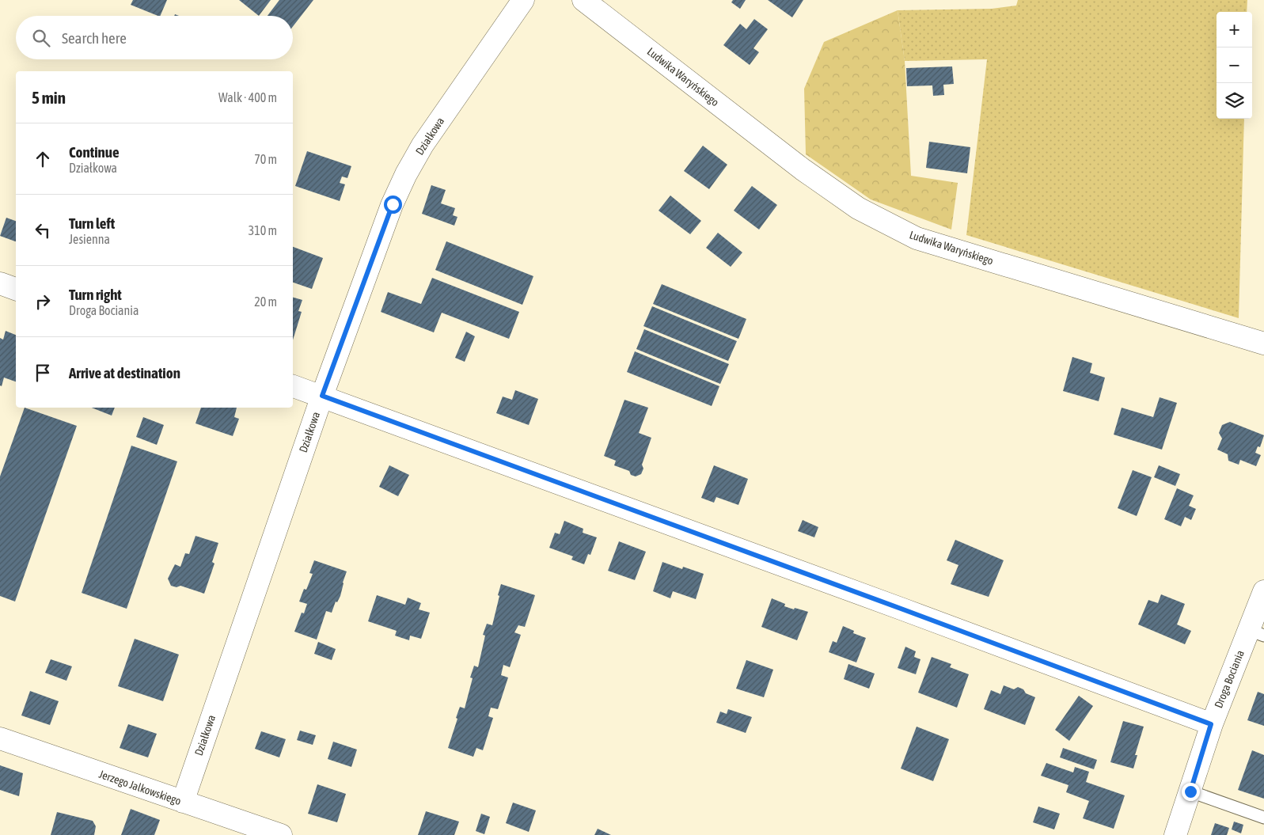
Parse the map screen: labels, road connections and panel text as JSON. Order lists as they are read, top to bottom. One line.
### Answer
{"streets":{"street":["Ludwika Waryńskiego","Działkowa","Droga Bociania","Jerzego Jalkowskiego"]},"crossings":[["Działkowa","Jerzego Jalkowskiego"]],"page":{"map_buttons":["+","−"],"search":"Search here","heading":["5 min","Walk · 400 m"],"list":[["Continue","Działkowa","70 m"],["Turn left","Jesienna","310 m"],["Turn right","Droga Bociania","20 m"],"Arrive at destination"]}}
